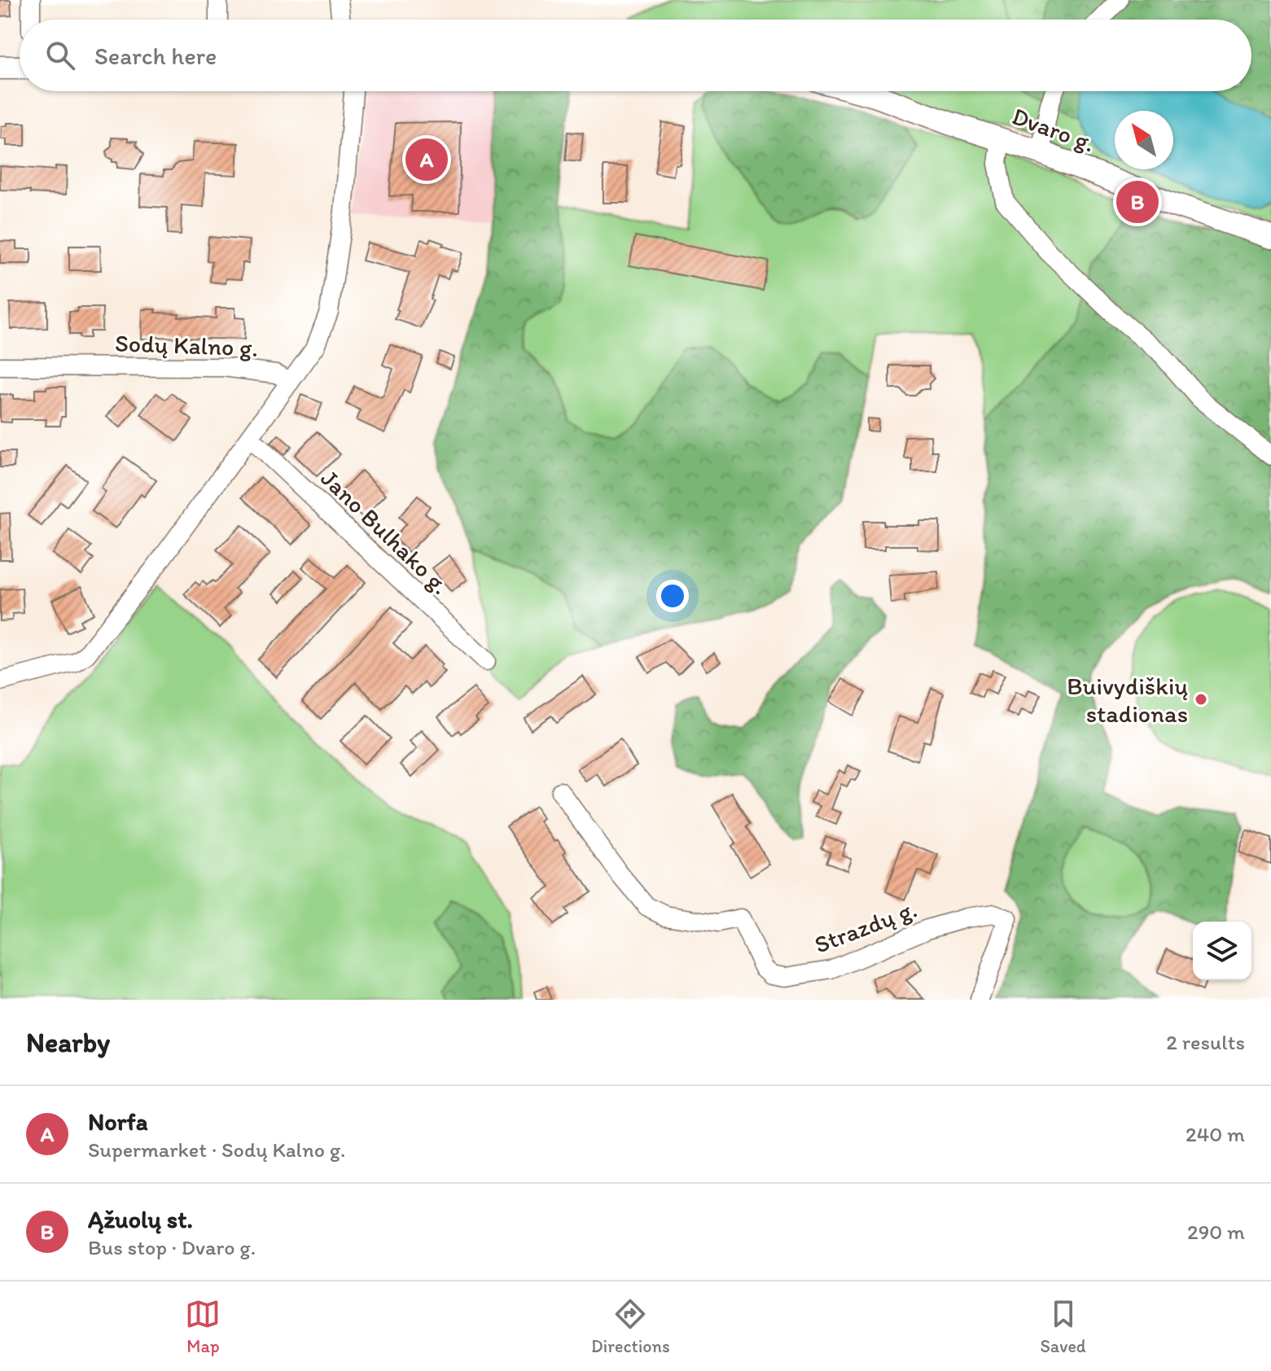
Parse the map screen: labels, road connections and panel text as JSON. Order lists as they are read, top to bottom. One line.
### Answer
{"streets":{"main road":["Dvaro g."],"street":["Sodų Kalno g.","Jano Bulhako g.","Strazdų g."]},"places":["Buivydiškių stadionas"],"north":"top left","page":{"search":"Search here","pins":["A","B"],"heading":["Nearby","2 results"],"list":[{"mark":"A","name":"Norfa","note":"Supermarket · Sodų Kalno g.","value":"240 m"},{"mark":"B","name":"Ąžuolų st.","note":"Bus stop · Dvaro g.","value":"290 m"}],"nav":["Map","Directions","Saved"]}}
